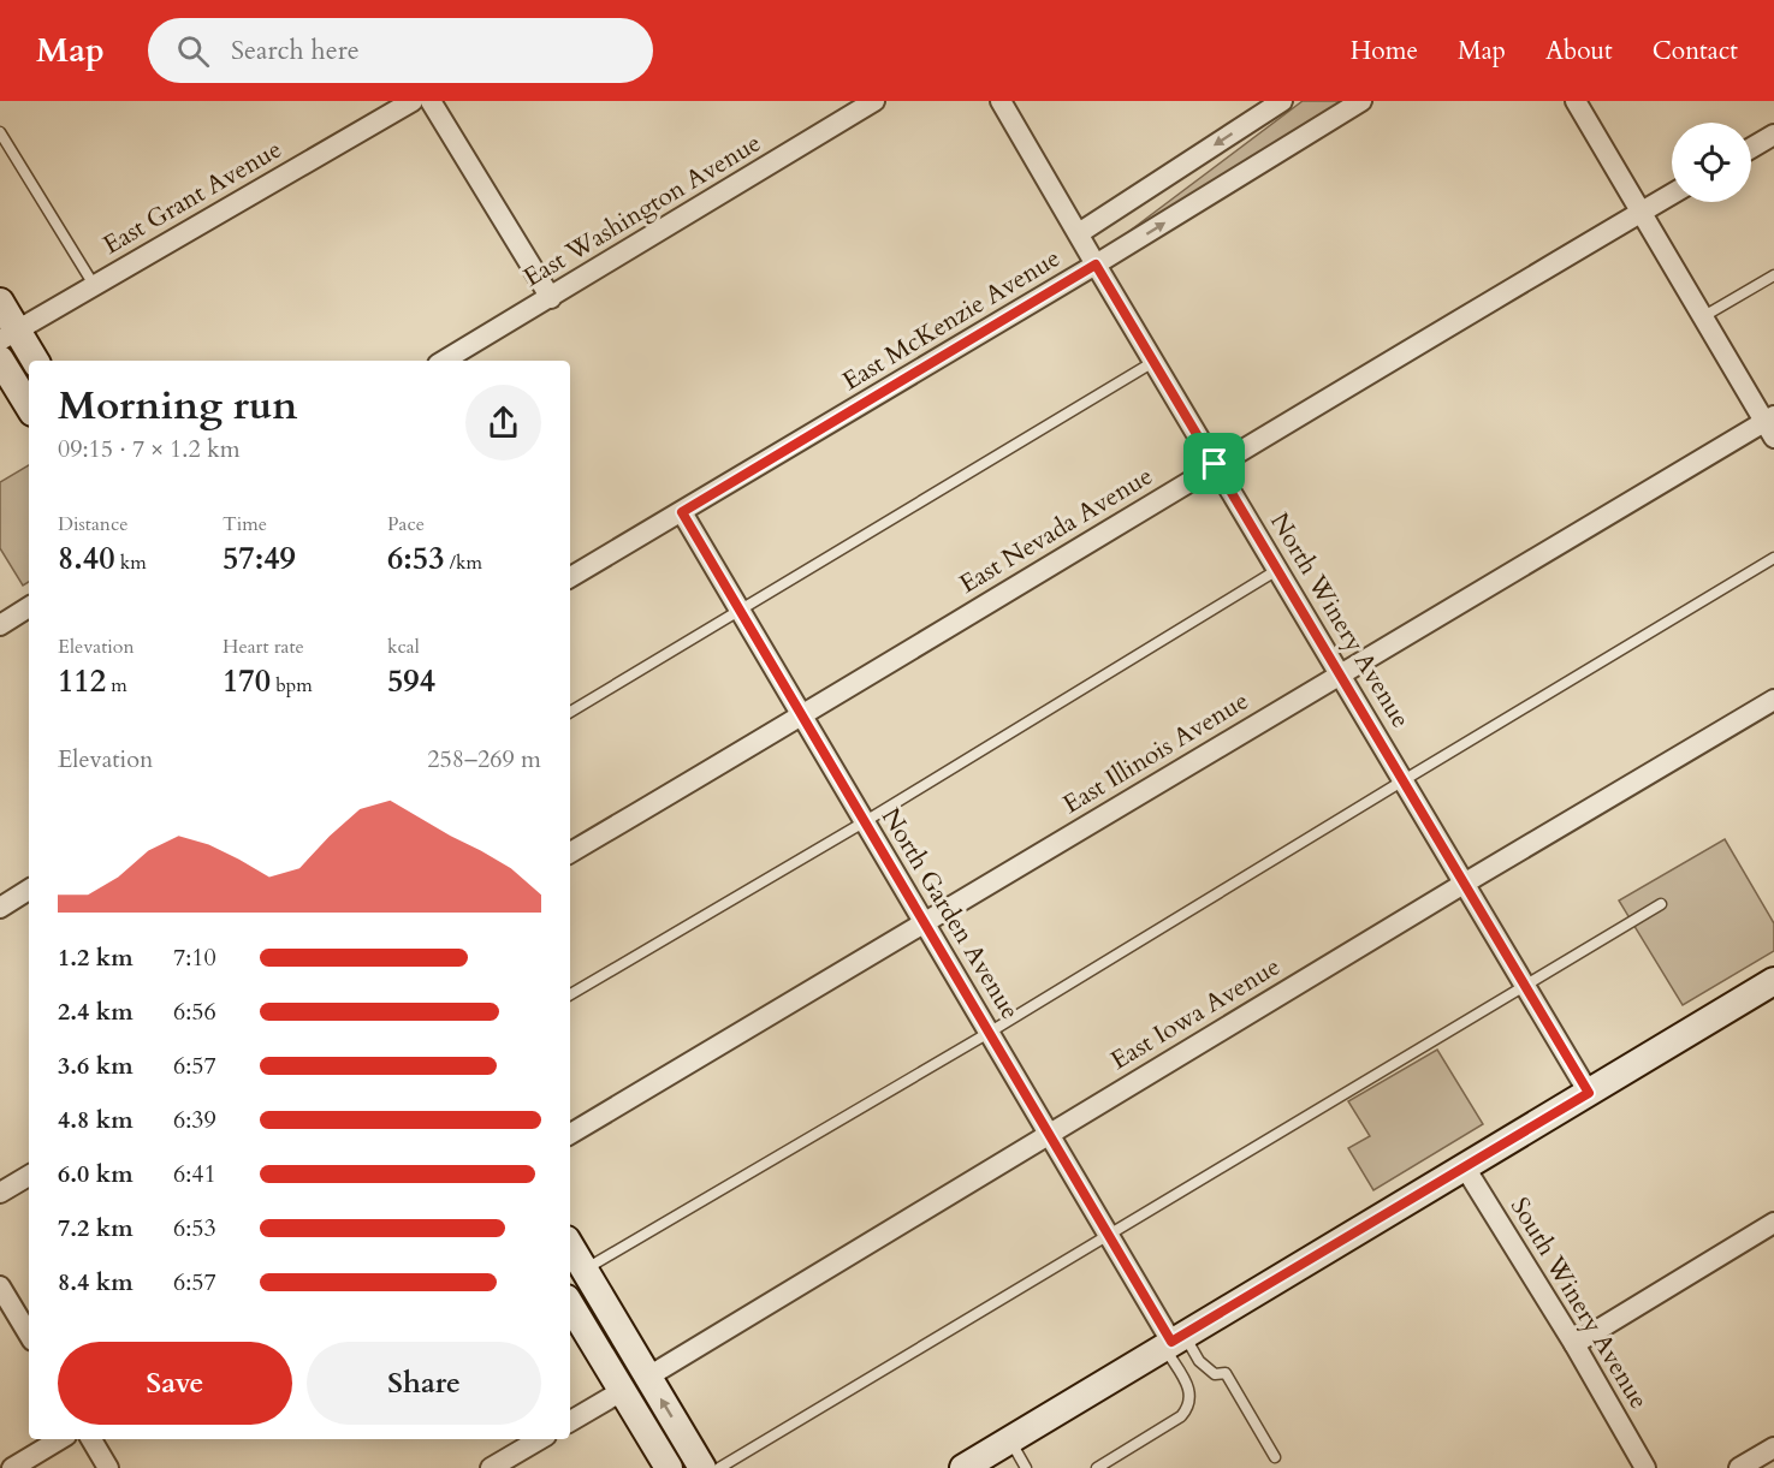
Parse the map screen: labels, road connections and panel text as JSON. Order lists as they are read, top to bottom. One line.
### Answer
{"streets":{"street":["East Grant Avenue","East Washington Avenue","East McKenzie Avenue","East Nevada Avenue","North Winery Avenue","East Illinois Avenue","North Garden Avenue","East Iowa Avenue","South Winery Avenue"]},"crossings":[["East McKenzie Avenue","North Winery Avenue"],["East McKenzie Avenue","North Garden Avenue"],["East Nevada Avenue","North Winery Avenue"],["East Nevada Avenue","North Garden Avenue"],["North Winery Avenue","East Illinois Avenue"],["North Winery Avenue","East Iowa Avenue"],["East Illinois Avenue","North Garden Avenue"],["North Garden Avenue","East Iowa Avenue"]],"page":{"header":"Map","search":"Search here","nav":["Home","Map","About","Contact"],"heading":["Morning run","09:15 · 7 × 1.2 km"],"stats":[["Distance","8.40 km"],["Time","57:49"],["Pace","6:53 /km"],["Elevation","112 m"],["Heart rate","170 bpm"],["kcal","594"]],"chart":["Elevation","258–269 m"],"list":[{"name":"1.2 km","note":"7:10"},{"name":"2.4 km","note":"6:56"},{"name":"3.6 km","note":"6:57"},{"name":"4.8 km","note":"6:39"},{"name":"6.0 km","note":"6:41"},{"name":"7.2 km","note":"6:53"},{"name":"8.4 km","note":"6:57"}],"buttons":["Save","Share"]}}
